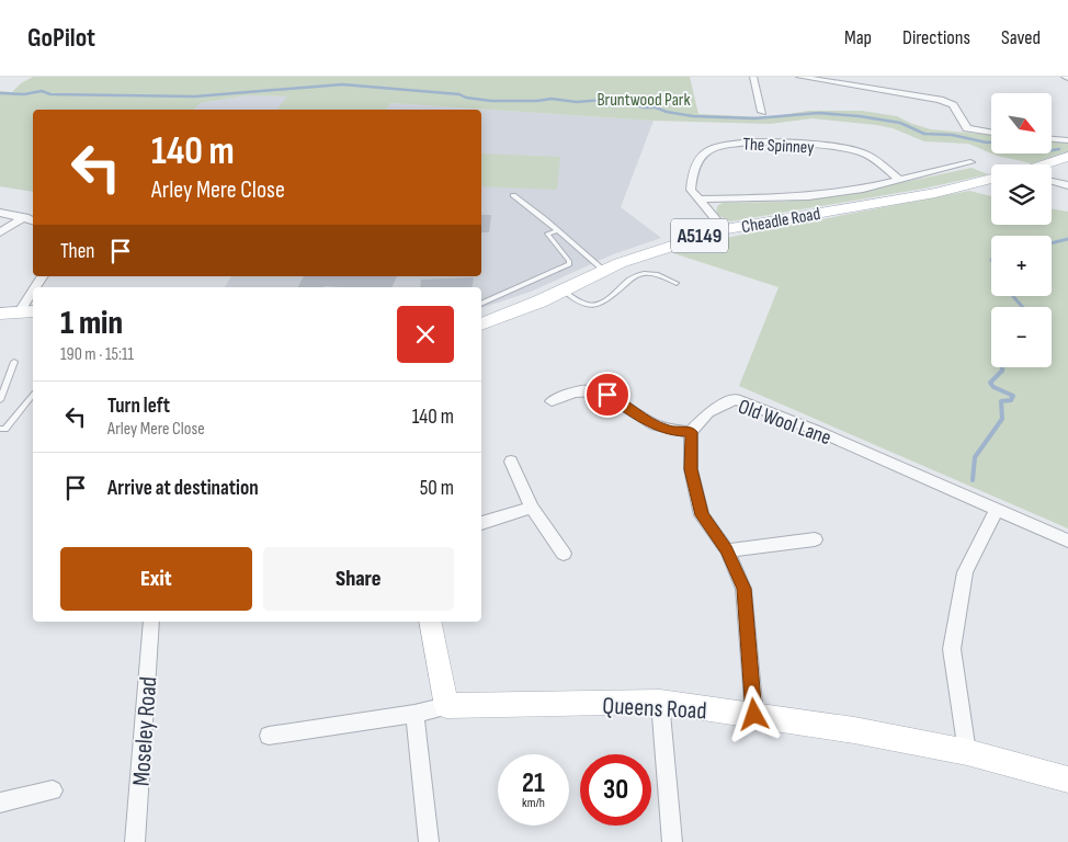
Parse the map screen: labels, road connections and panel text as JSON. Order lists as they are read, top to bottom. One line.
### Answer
{"streets":{"main road":["Cheadle Road","A5149"],"street":["The Spinney","Old Wool Lane","Queens Road","Moseley Road"]},"crossings":[["The Spinney","Cheadle Road"]],"parks":["Bruntwood Park"],"north":"bottom right","page":{"header":"GoPilot","nav":["Map","Directions","Saved"],"map_buttons":["+","−"],"turn":["140 m","Arley Mere Close"],"then":"Then","heading":["1 min","190 m · 15:11"],"list":[{"name":"Turn left","note":"Arley Mere Close","value":"140 m"},{"name":"Arrive at destination","value":"50 m"}],"buttons":["Exit","Share"],"speed":"21 km/h","limit":"30"}}
